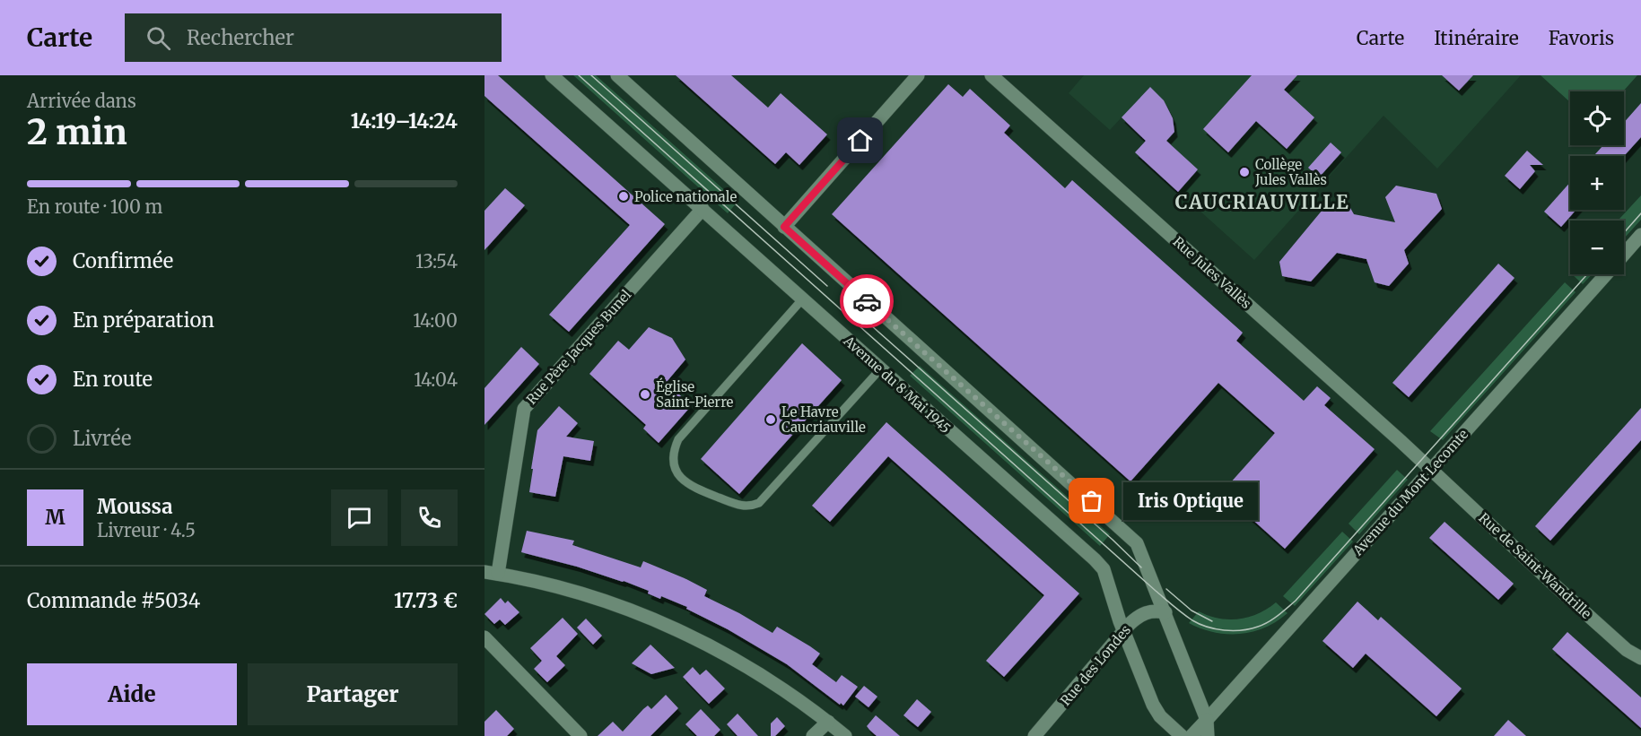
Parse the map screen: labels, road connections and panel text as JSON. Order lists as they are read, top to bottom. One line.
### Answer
{"streets":{"street":["Rue Jules Vallès","Rue Père Jacques Bunel","Avenue du 8 Mai 1945","Avenue du Mont Lecomte","Rue de Saint-Wandrille","Rue des Londes"]},"crossings":[["Rue Jules Vallès","Avenue du Mont Lecomte"],["Rue Jules Vallès","Rue de Saint-Wandrille"],["Rue Père Jacques Bunel","Avenue du 8 Mai 1945"],["Avenue du 8 Mai 1945","Rue des Londes"],["Avenue du Mont Lecomte","Rue de Saint-Wandrille"]],"districts":["CAUCRIAUVILLE"],"places":["Collège Jules Vallès","Police nationale","Église Saint-Pierre","Le Havre Caucriauville","Iris Optique"],"page":{"header":"Carte","search":"Rechercher","nav":["Carte","Itinéraire","Favoris"],"heading":["2 min","Arrivée dans","14:19–14:24"],"panel":["Moussa","Livreur · 4.5","Commande #5034","17.73 €"],"map_buttons":["+","−"],"bar":"En route · 100 m","list":[["Confirmée","13:54"],["En préparation","14:00"],["En route","14:04"],"Livrée"],"bubble":"Iris Optique","round":"M","buttons":["Aide","Partager"]}}
